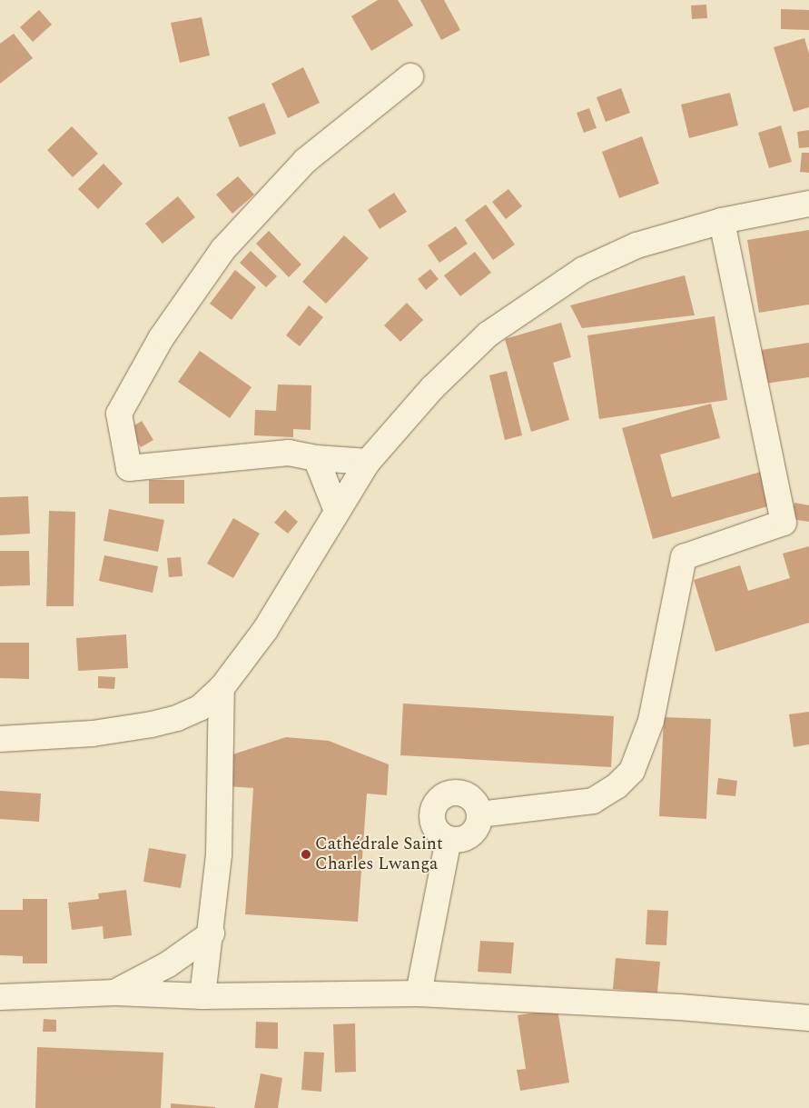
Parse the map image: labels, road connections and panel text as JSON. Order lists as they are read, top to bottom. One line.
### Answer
{"places":["Cathédrale Saint Charles Lwanga"]}
